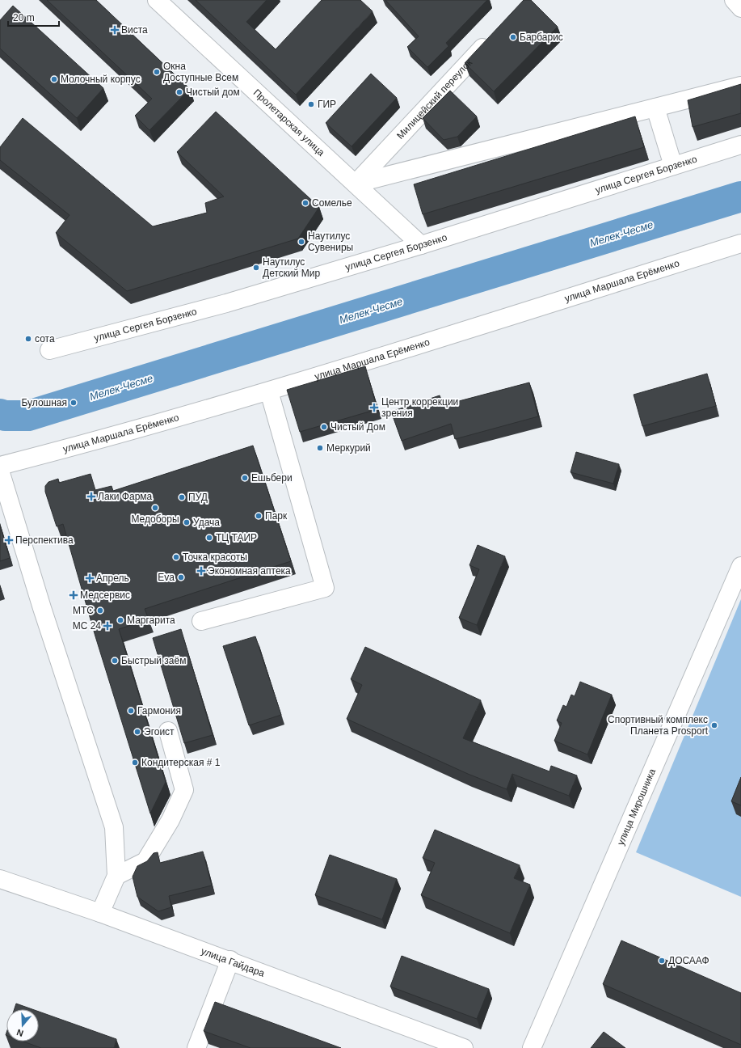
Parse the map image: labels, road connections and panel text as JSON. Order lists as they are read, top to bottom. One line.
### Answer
{"streets":{"main road":["Милицейский переулок","Пролетарская улица","улица Сергея Борзенко","улица Маршала Ерёменко","улица Мирошника","улица Гайдара"]},"crossings":[["Милицейский переулок","Пролетарская улица"],["Пролетарская улица","улица Сергея Борзенко"]],"water":["Мелек-Чесме"],"places":{"health":["Виста","Центр коррекции зрения","Лаки Фарма","Перспектива","Экономная аптека","Апрель","Медсервис","МС 24"],"other":["Барбарис","Окна Доступные Всем","Молочный корпус","Чистый дом","ГИР","Сомелье","Наутилус Сувениры","Наутилус Детский Мир","сота","Булошная","Чистый Дом","Меркурий","Ешьбери","ПУД","Медоборы","Парк","Удача","ТЦ ТАИР","Точка красоты","Eva","МТС","Маргарита","Быстрый заём","Гармония","Спортивный комплекс Планета Prosport","Эгоист","Кондитерская # 1","ДОСААФ"]},"scale_bar":"20 m","north":"bottom"}
